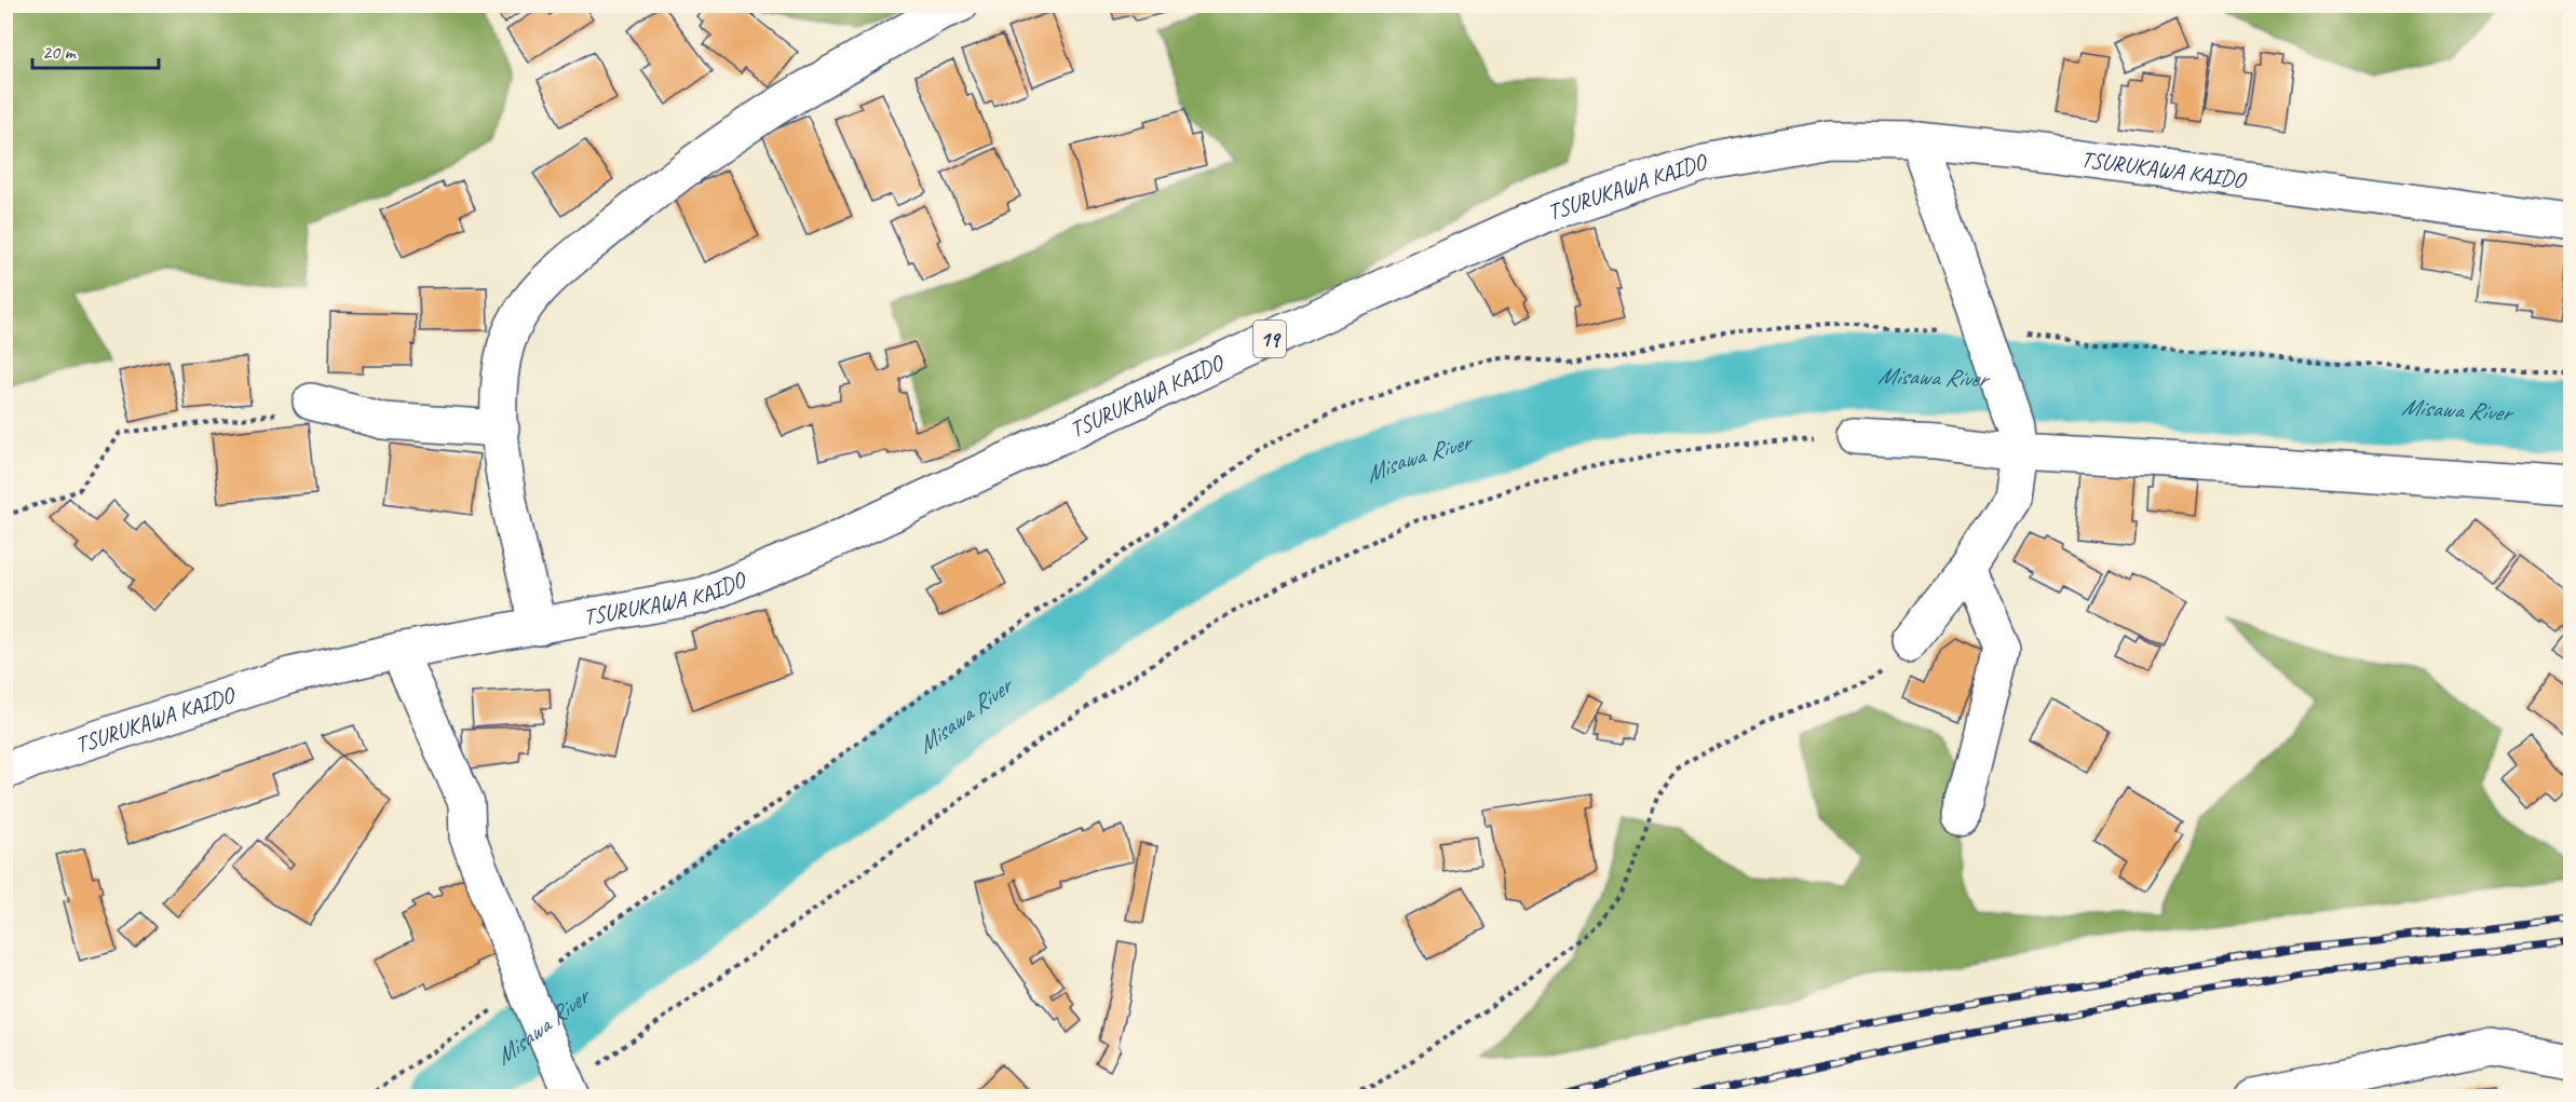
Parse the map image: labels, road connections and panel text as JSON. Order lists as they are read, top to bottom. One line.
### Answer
{"streets":{"main road":["TSURUKAWA KAIDO","19"]},"water":["Misawa River"],"scale_bar":"20 m"}
